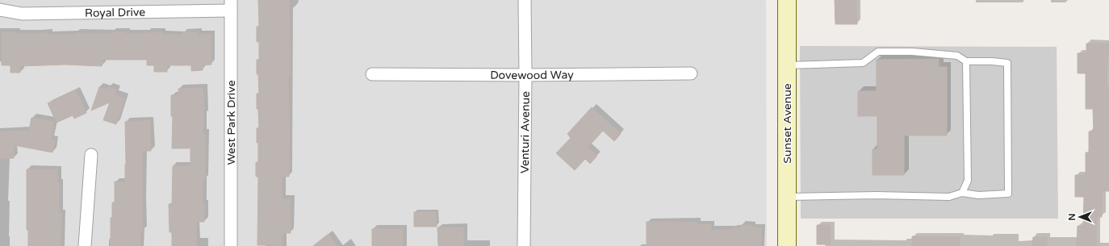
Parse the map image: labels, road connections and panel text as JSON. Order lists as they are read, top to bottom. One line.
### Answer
{"streets":{"main road":["Sunset Avenue"],"street":["Royal Drive","Dovewood Way","West Park Drive","Venturi Avenue"]},"crossings":[["Royal Drive","West Park Drive"],["Dovewood Way","Venturi Avenue"]],"north":"left"}
